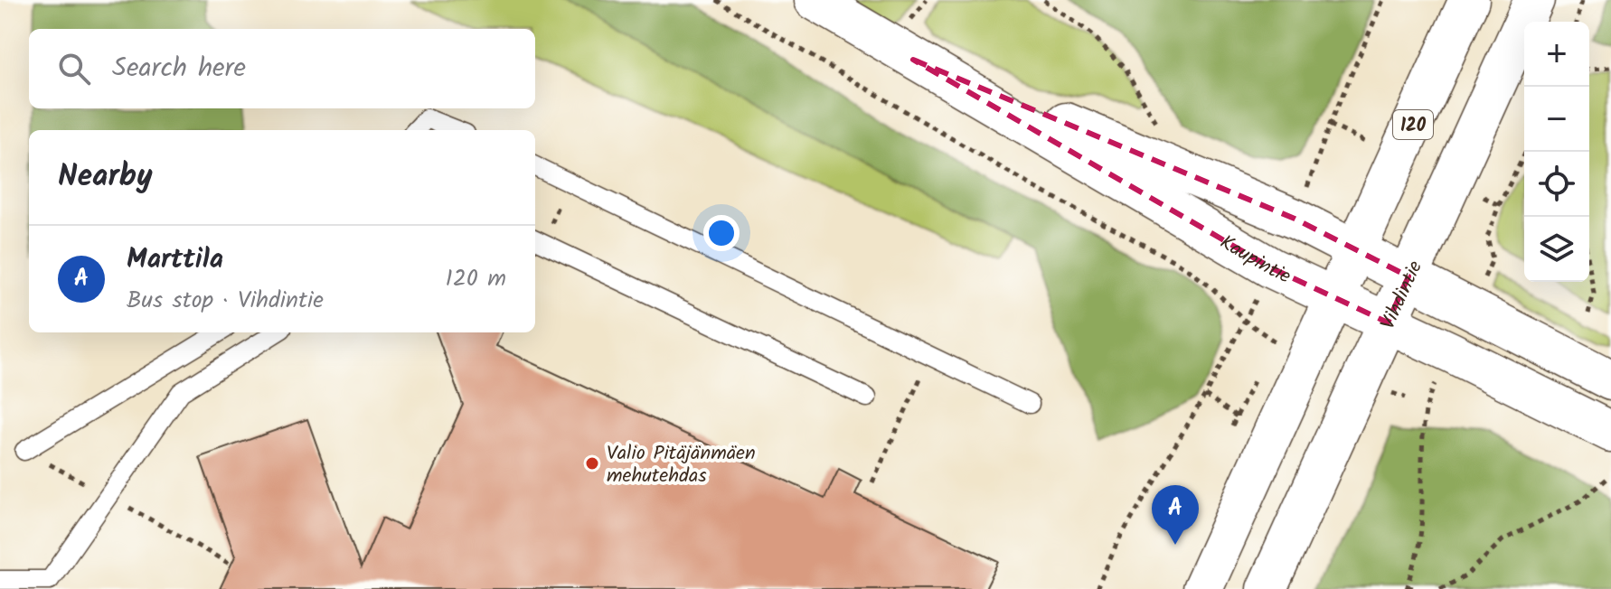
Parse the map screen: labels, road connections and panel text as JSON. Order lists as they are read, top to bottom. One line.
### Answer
{"streets":{"main road":["120","Kaupintie","Vihdintie"]},"crossings":[["120","Kaupintie"],["Kaupintie","Vihdintie"]],"places":["Valio Pitäjänmäen mehutehdas"],"page":{"map_buttons":["+","−"],"search":"Search here","heading":"Nearby","list":[{"mark":"A","name":"Marttila","note":"Bus stop · Vihdintie","value":"120 m"}],"pins":"A"}}
